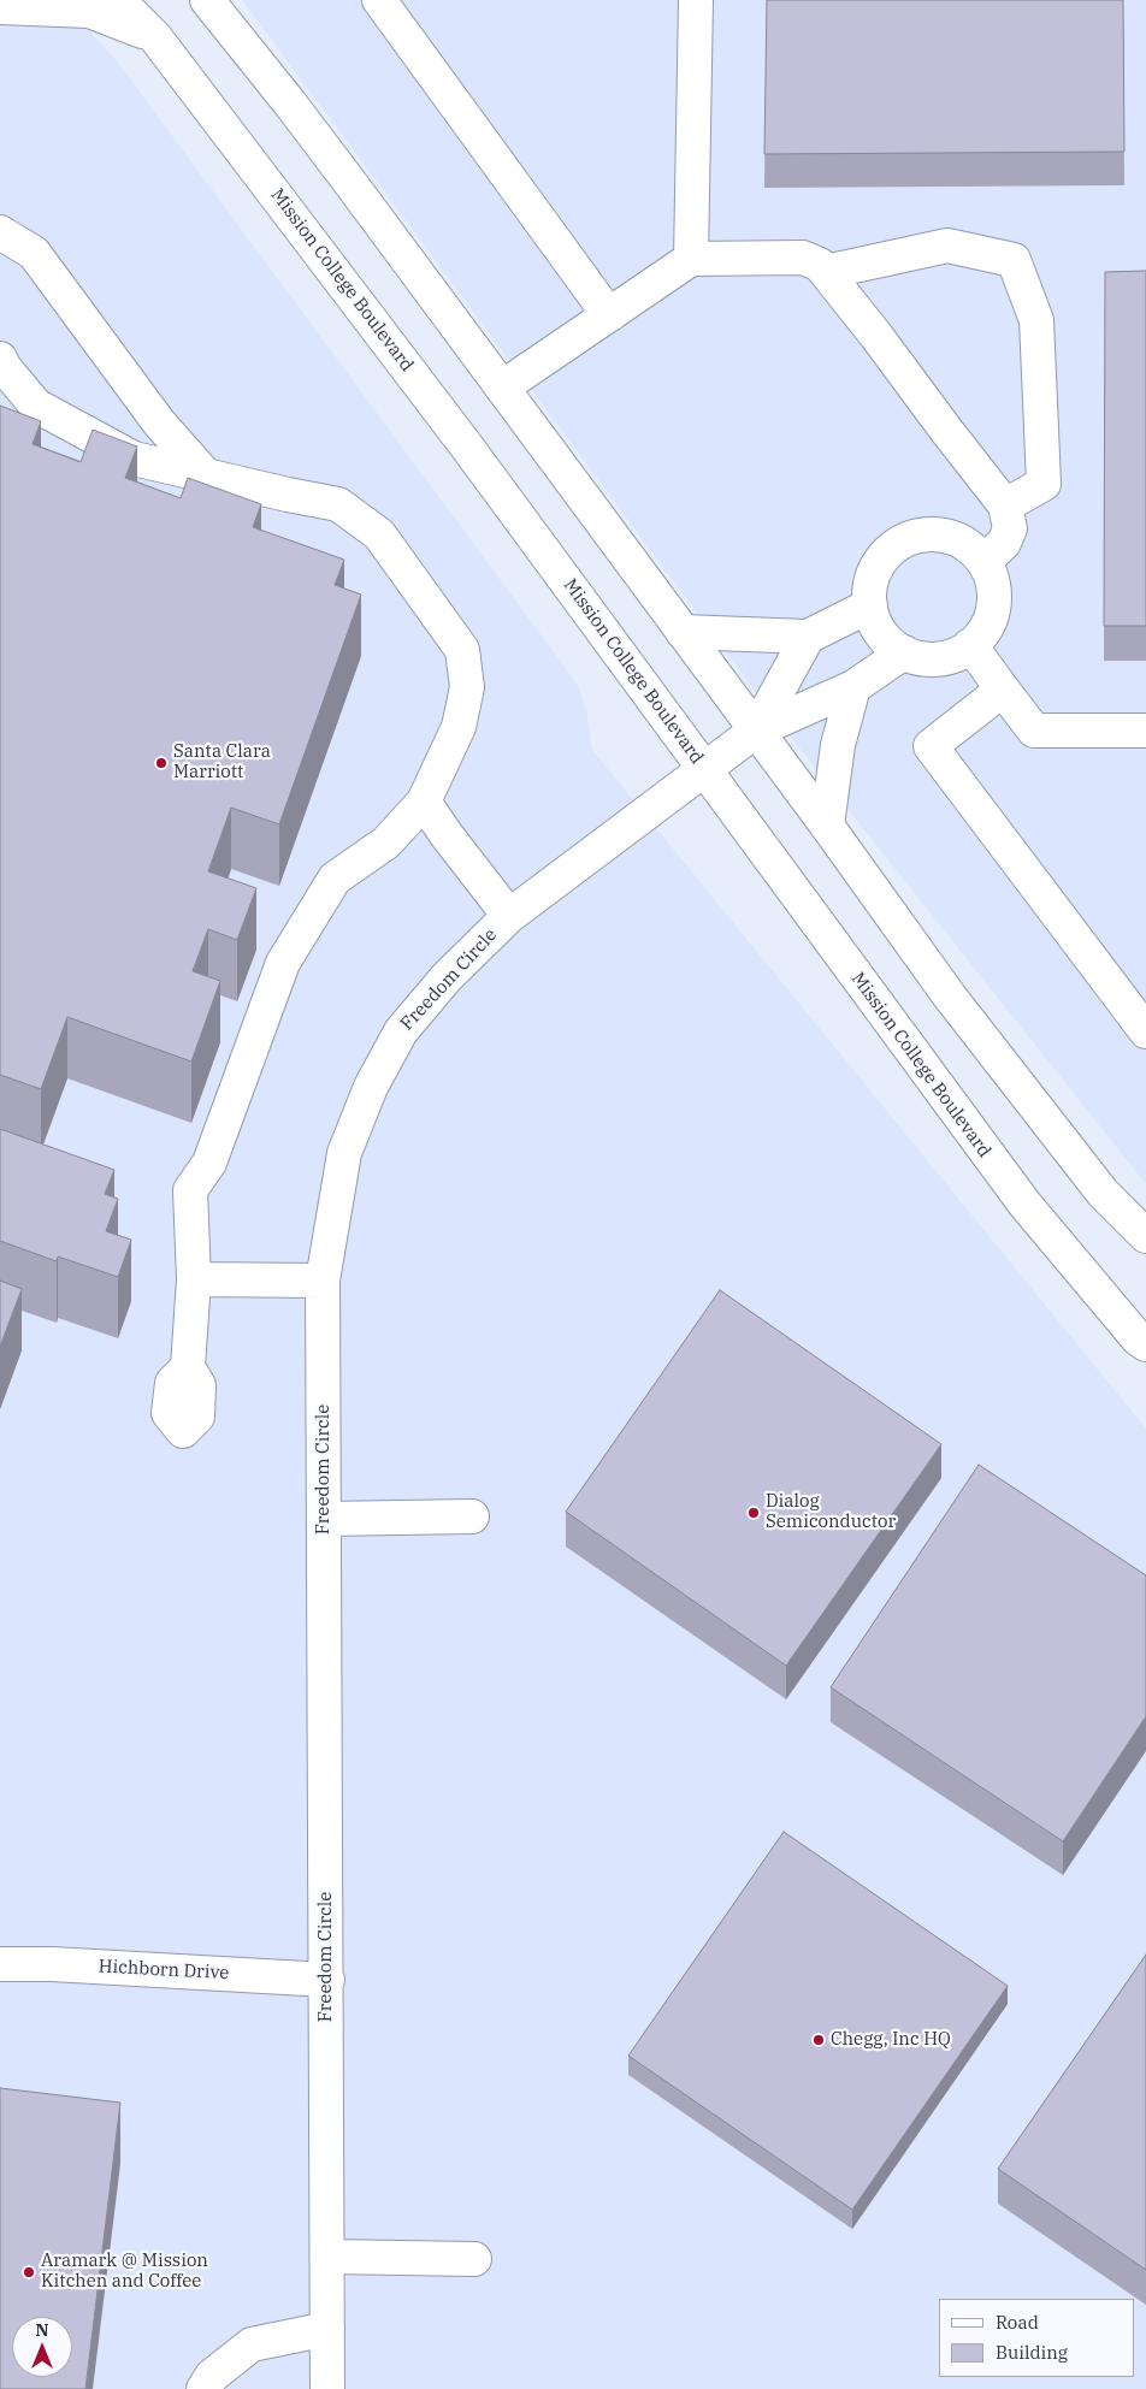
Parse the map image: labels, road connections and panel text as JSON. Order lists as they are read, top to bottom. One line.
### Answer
{"streets":{"main road":["Mission College Boulevard","Freedom Circle","Hichborn Drive"]},"crossings":[["Mission College Boulevard","Freedom Circle"],["Freedom Circle","Hichborn Drive"]],"places":["Santa Clara Marriott","Dialog Semiconductor","Chegg, Inc HQ","Aramark @ Mission Kitchen and Coffee"],"legend":["Road","Building"],"north":"top"}
